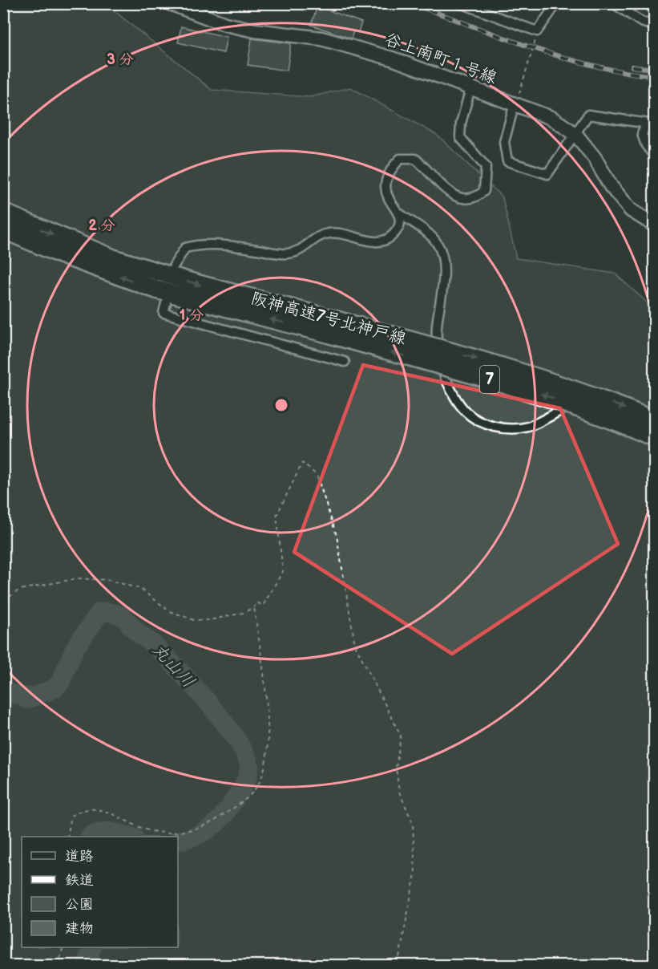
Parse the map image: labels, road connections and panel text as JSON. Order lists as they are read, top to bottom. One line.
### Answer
{"streets":{"highway":["阪神高速7号北神戸線","7"],"street":["谷上南町１号線"]},"water":["丸山川"],"legend":["道路","鉄道","公園","建物"],"rings":["3 分","2 分","1 分"]}
